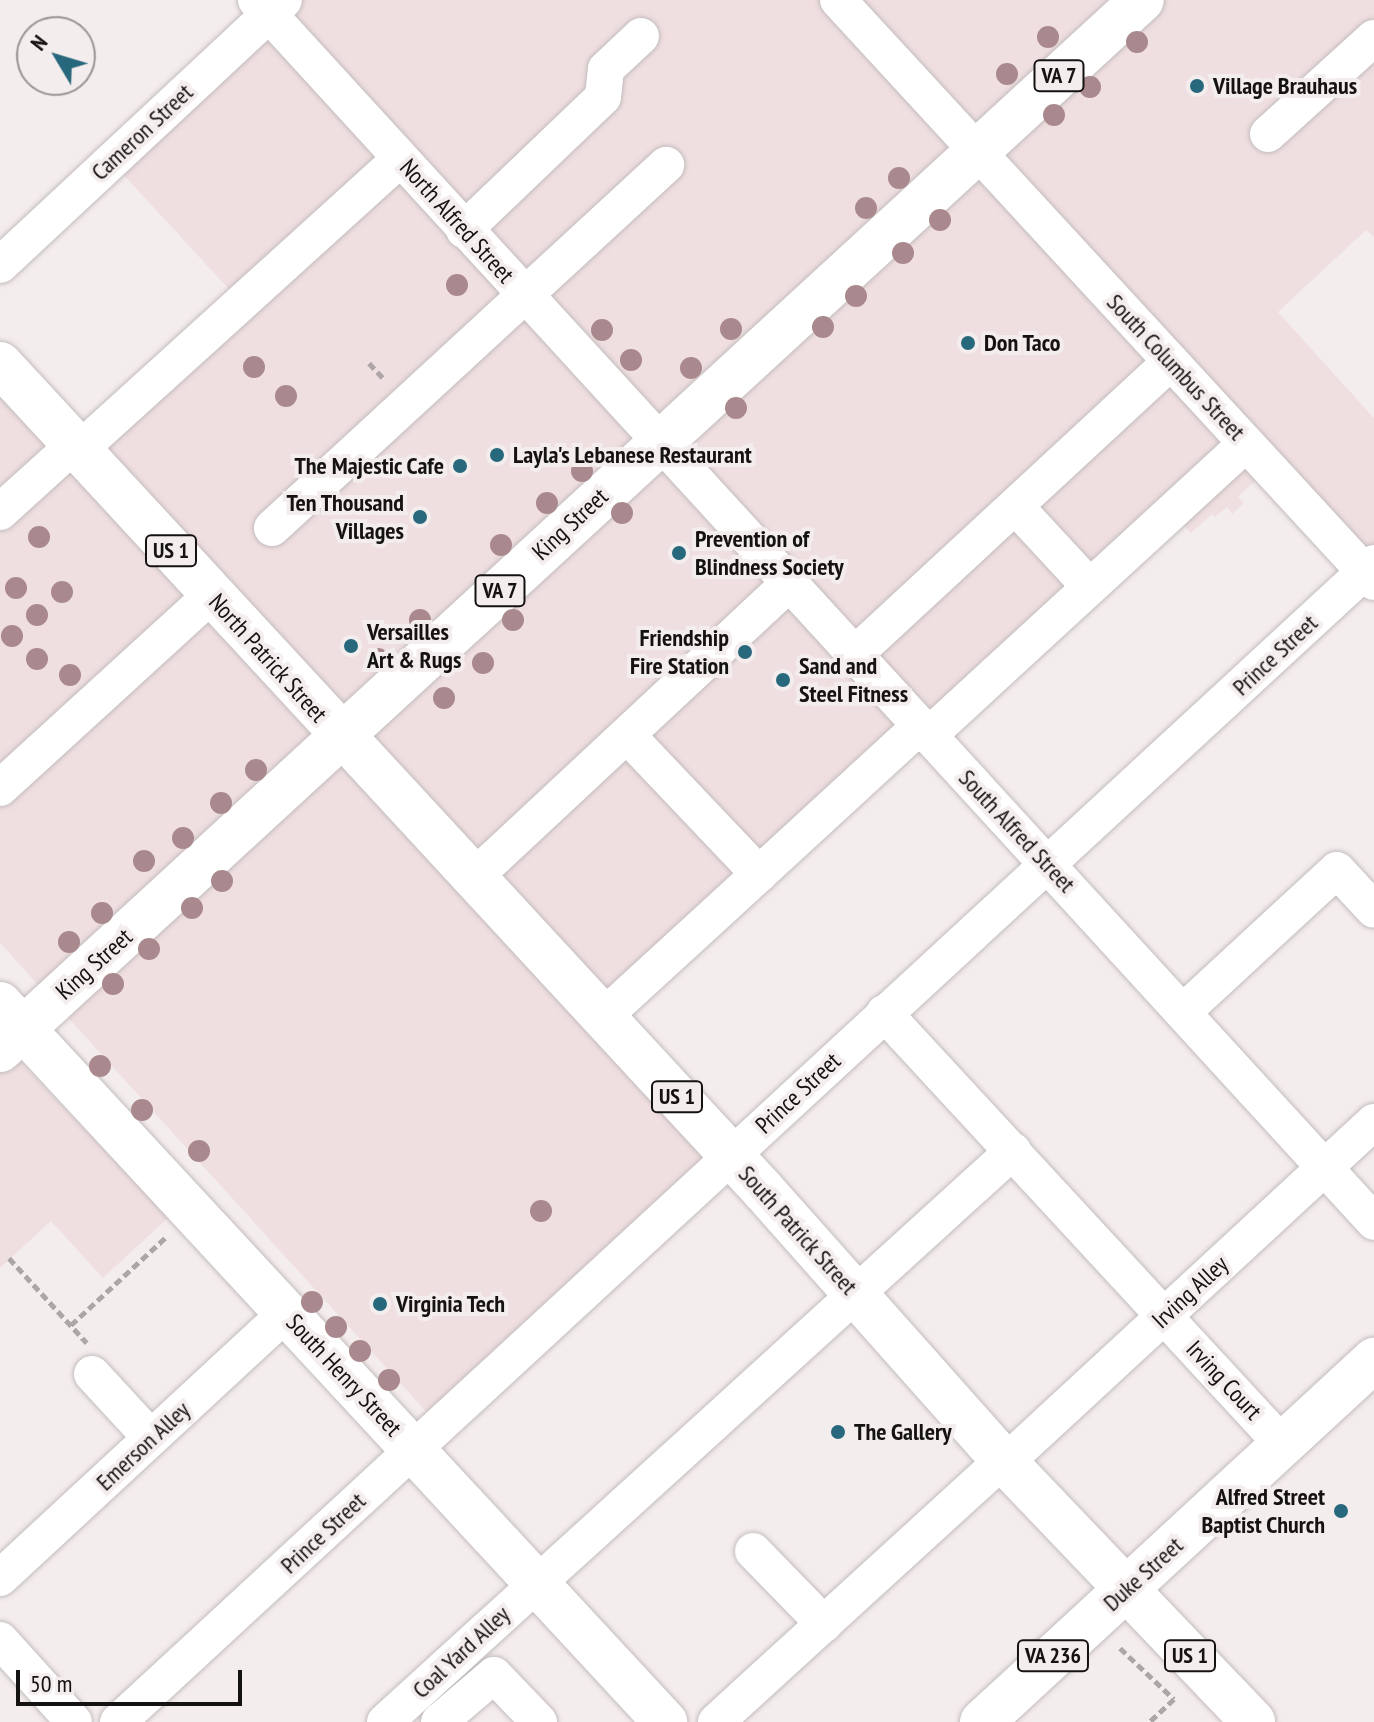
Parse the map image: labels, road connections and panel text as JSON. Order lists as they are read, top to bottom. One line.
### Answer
{"streets":{"main road":["VA 7","King Street","US 1","North Patrick Street","South Patrick Street","South Henry Street","Duke Street","VA 236"],"street":["Cameron Street","North Alfred Street","South Columbus Street","Prince Street","South Alfred Street","Irving Alley","Irving Court","Emerson Alley","Coal Yard Alley"]},"crossings":[["Cameron Street","North Alfred Street"],["North Alfred Street","King Street"],["North Alfred Street","South Alfred Street"],["South Columbus Street","King Street"],["South Columbus Street","Prince Street"],["King Street","North Patrick Street"],["King Street","South Alfred Street"],["King Street","South Patrick Street"],["King Street","South Henry Street"],["Prince Street","South Alfred Street"],["Prince Street","South Patrick Street"],["Prince Street","South Henry Street"],["Prince Street","Irving Court"],["North Patrick Street","South Patrick Street"],["South Alfred Street","Irving Alley"],["South Patrick Street","Irving Alley"],["South Patrick Street","Duke Street"],["South Patrick Street","Coal Yard Alley"],["Irving Alley","Irving Court"],["South Henry Street","Emerson Alley"],["South Henry Street","Coal Yard Alley"],["Irving Court","Duke Street"],["Irving Court","Coal Yard Alley"]],"places":["Village Brauhaus","Don Taco","Layla's Lebanese Restaurant","The Majestic Cafe","Ten Thousand Villages","Prevention of Blindness Society","Versailles Art & Rugs","Friendship Fire Station","Sand and Steel Fitness","Virginia Tech","The Gallery","Alfred Street Baptist Church"],"scale_bar":"50 m","north":"top left"}
